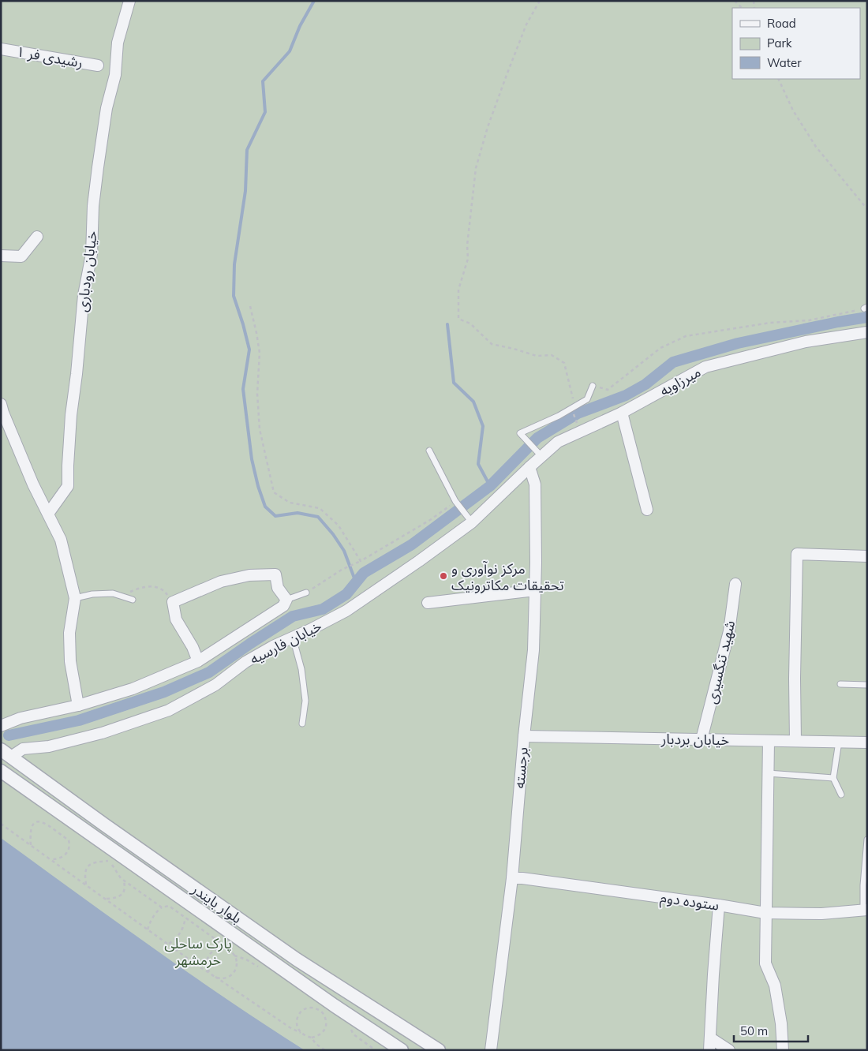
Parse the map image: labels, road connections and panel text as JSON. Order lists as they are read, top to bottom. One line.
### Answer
{"streets":{"street":["رشیدی فر ۱","خیابان رودباری","میرزاویه","خیابان فارسیه","شهید تنگسیری","خیابان بردبار","برجسته","ستوده دوم","بلوار بایندر"]},"crossings":[["میرزاویه","خیابان فارسیه"],["میرزاویه","برجسته"],["خیابان فارسیه","برجسته"],["خیابان فارسیه","بلوار بایندر"],["شهید تنگسیری","خیابان بردبار"],["خیابان بردبار","برجسته"],["برجسته","ستوده دوم"]],"parks":["پارک ساحلی خرمشهر"],"places":["مرکز نوآوری و تحقیقات مکاترونیک"],"legend":["Road","Park","Water"],"scale_bar":"50 m"}
